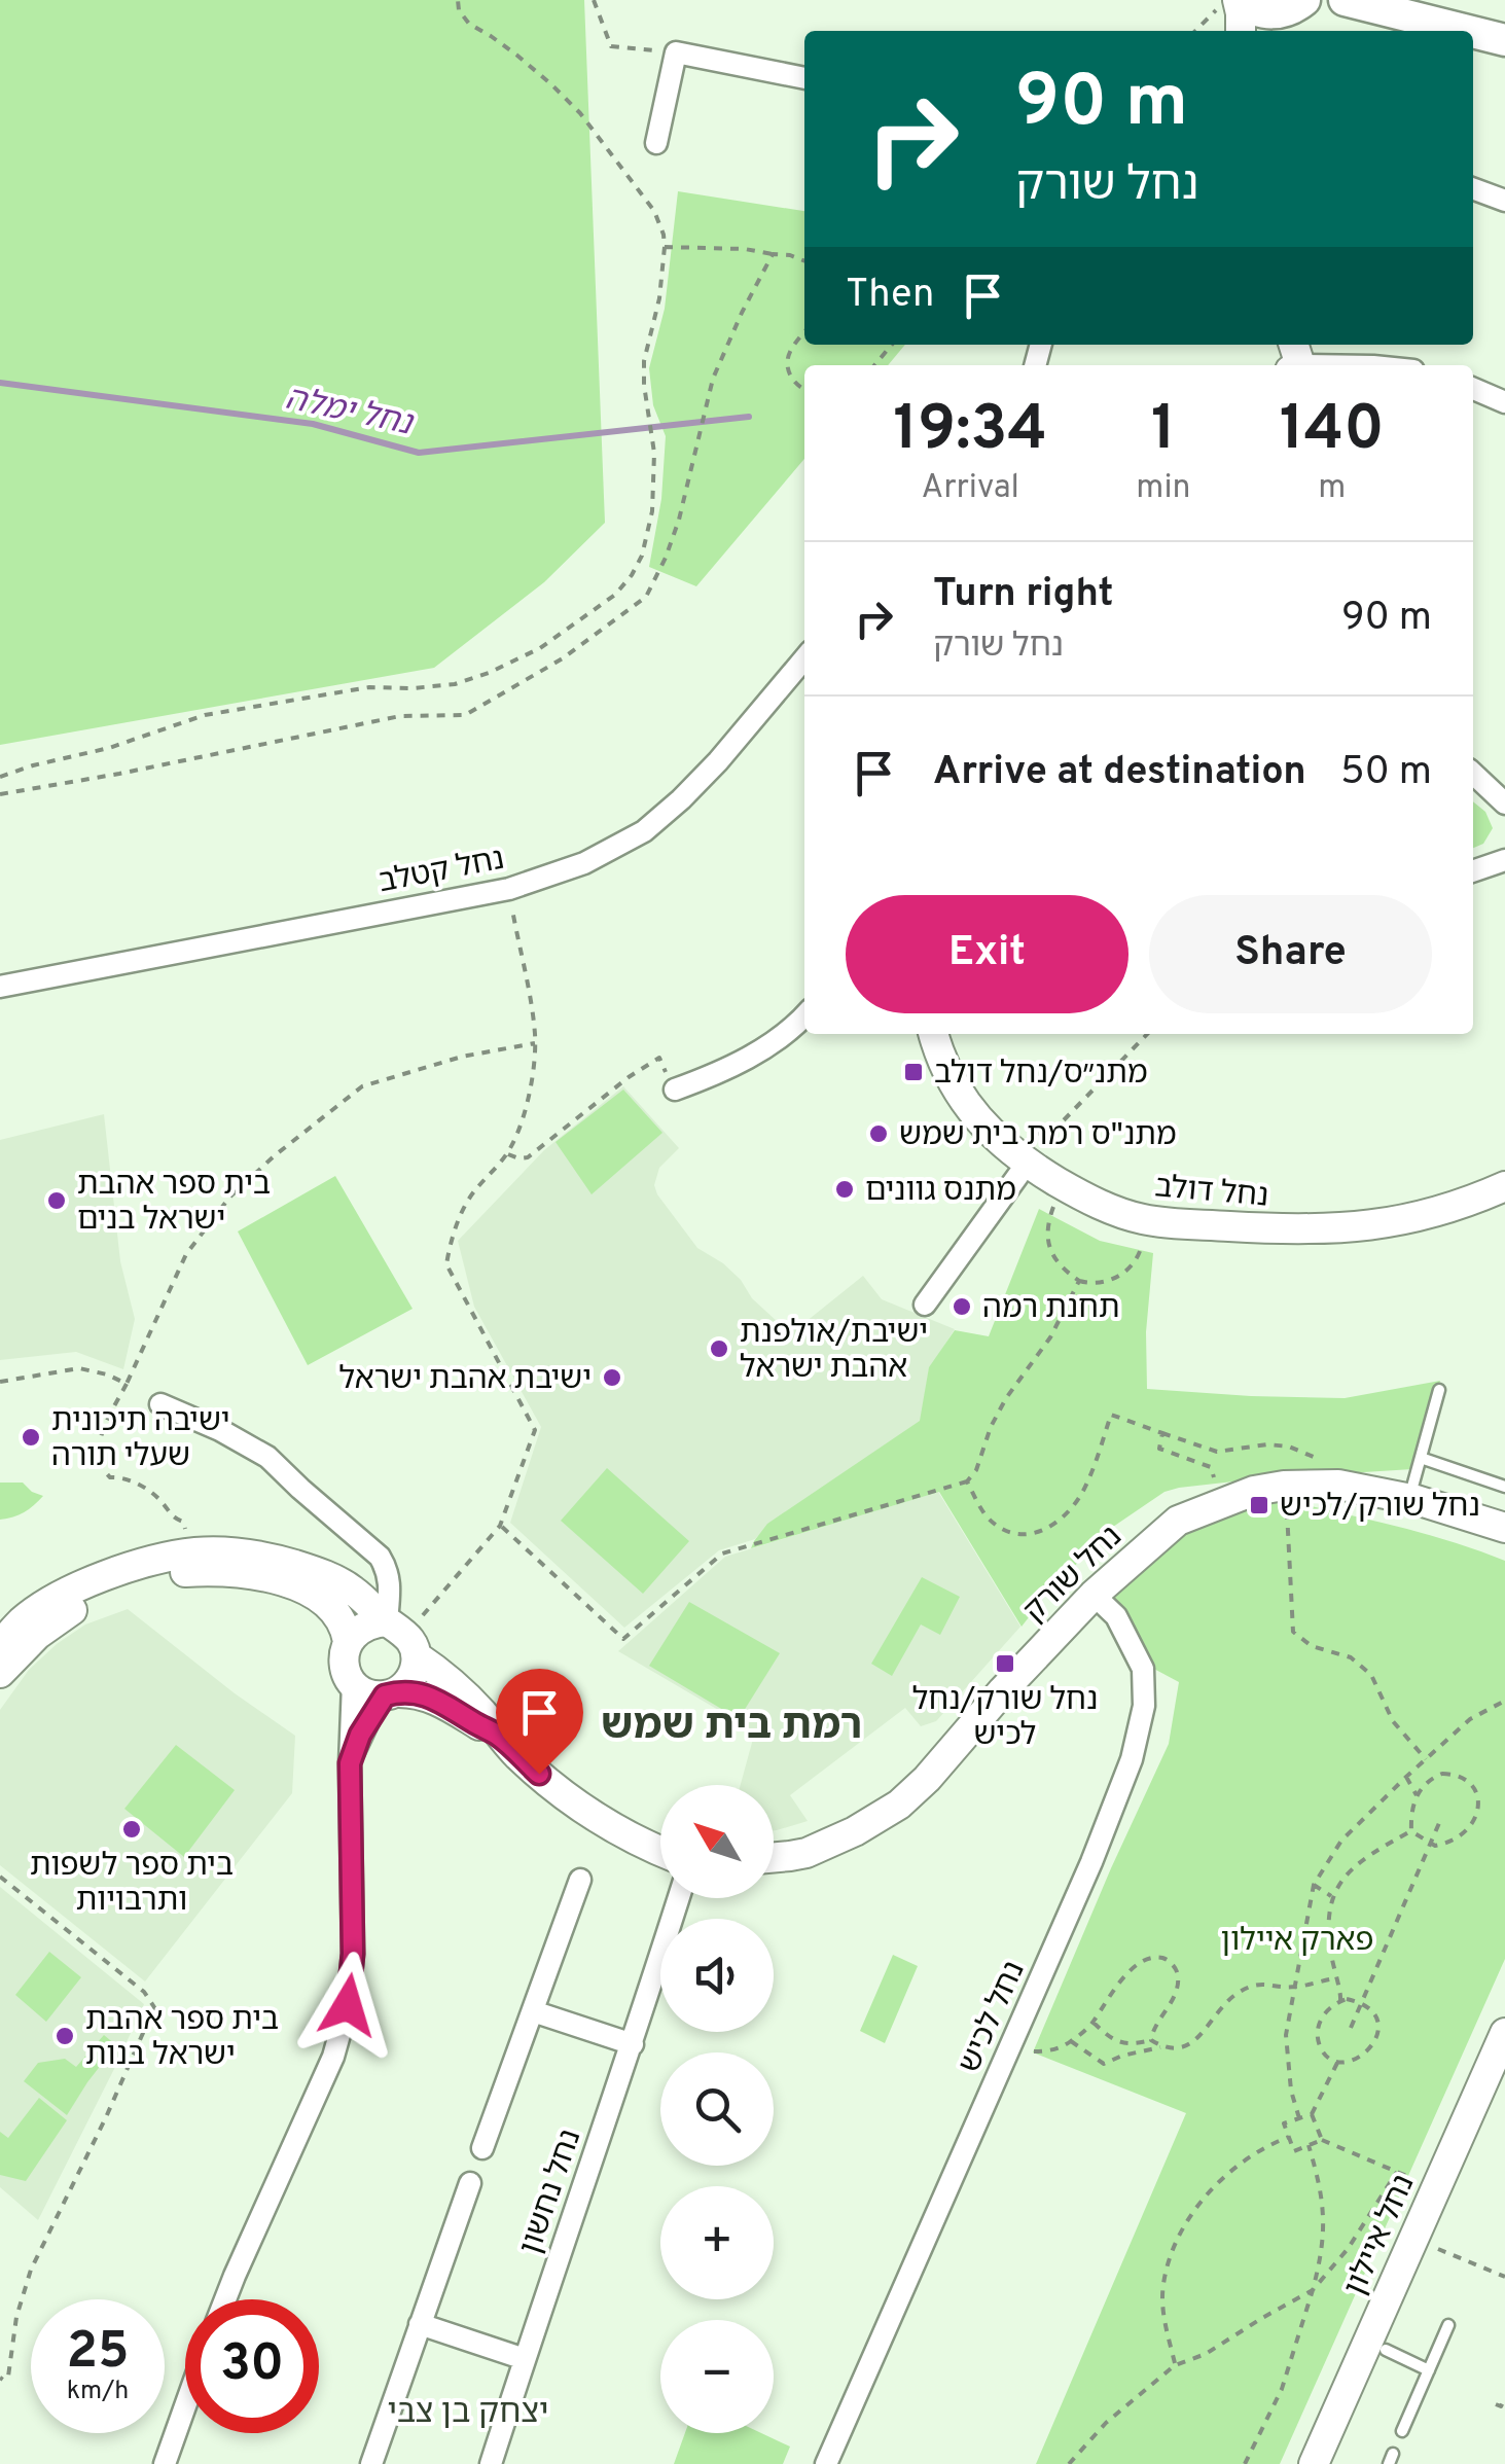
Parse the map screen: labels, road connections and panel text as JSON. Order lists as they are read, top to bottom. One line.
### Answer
{"streets":{"street":["נחל קטלב","נחל דולב","נחל שורק","נחל לכיש","נחל נחשון","נחל איילון"]},"crossings":[["נחל שורק","נחל לכיש"]],"districts":["רמת בית שמש","יצחק בן צבי"],"water":["נחל ימלה"],"parks":["פארק איילון"],"places":{"transit":["מתנ״ס/נחל דולב","נחל שורק/לכיש","נחל שורק/נחל לכיש"],"other":["מתנ\"ס רמת בית שמש","מתנס גוונים","בית ספר אהבת ישראל בנים","תחנת רמה","ישיבת/אולפנת אהבת ישראל","ישיבת אהבת ישראל","ישיבה תיכונית שעלי תורה","בית ספר לשפות ותרבויות","בית ספר אהבת ישראל בנות"]},"north":"top left","page":{"turn":["90 m","נחל שורק"],"then":"Then","eta":["19:34","Arrival","1","min","140","m"],"list":[{"name":"Turn right","note":"נחל שורק","value":"90 m"},{"name":"Arrive at destination","value":"50 m"}],"buttons":["Exit","Share"],"map_buttons":["+","−"],"speed":"25 km/h","limit":"30"}}
